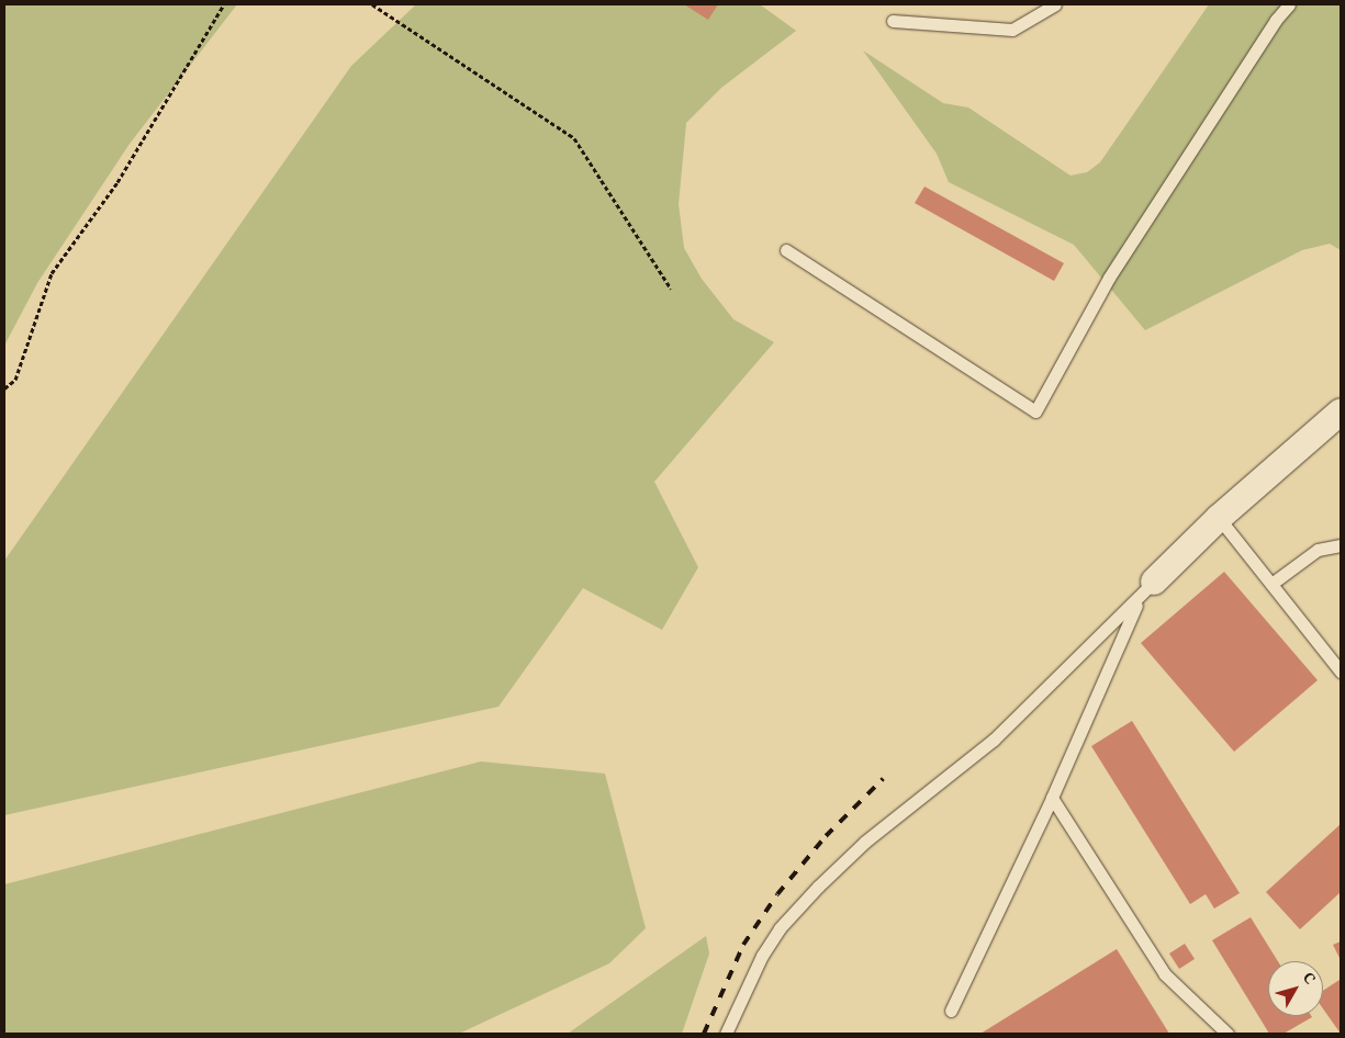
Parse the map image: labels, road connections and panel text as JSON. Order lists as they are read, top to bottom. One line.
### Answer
{"north":"top right"}
